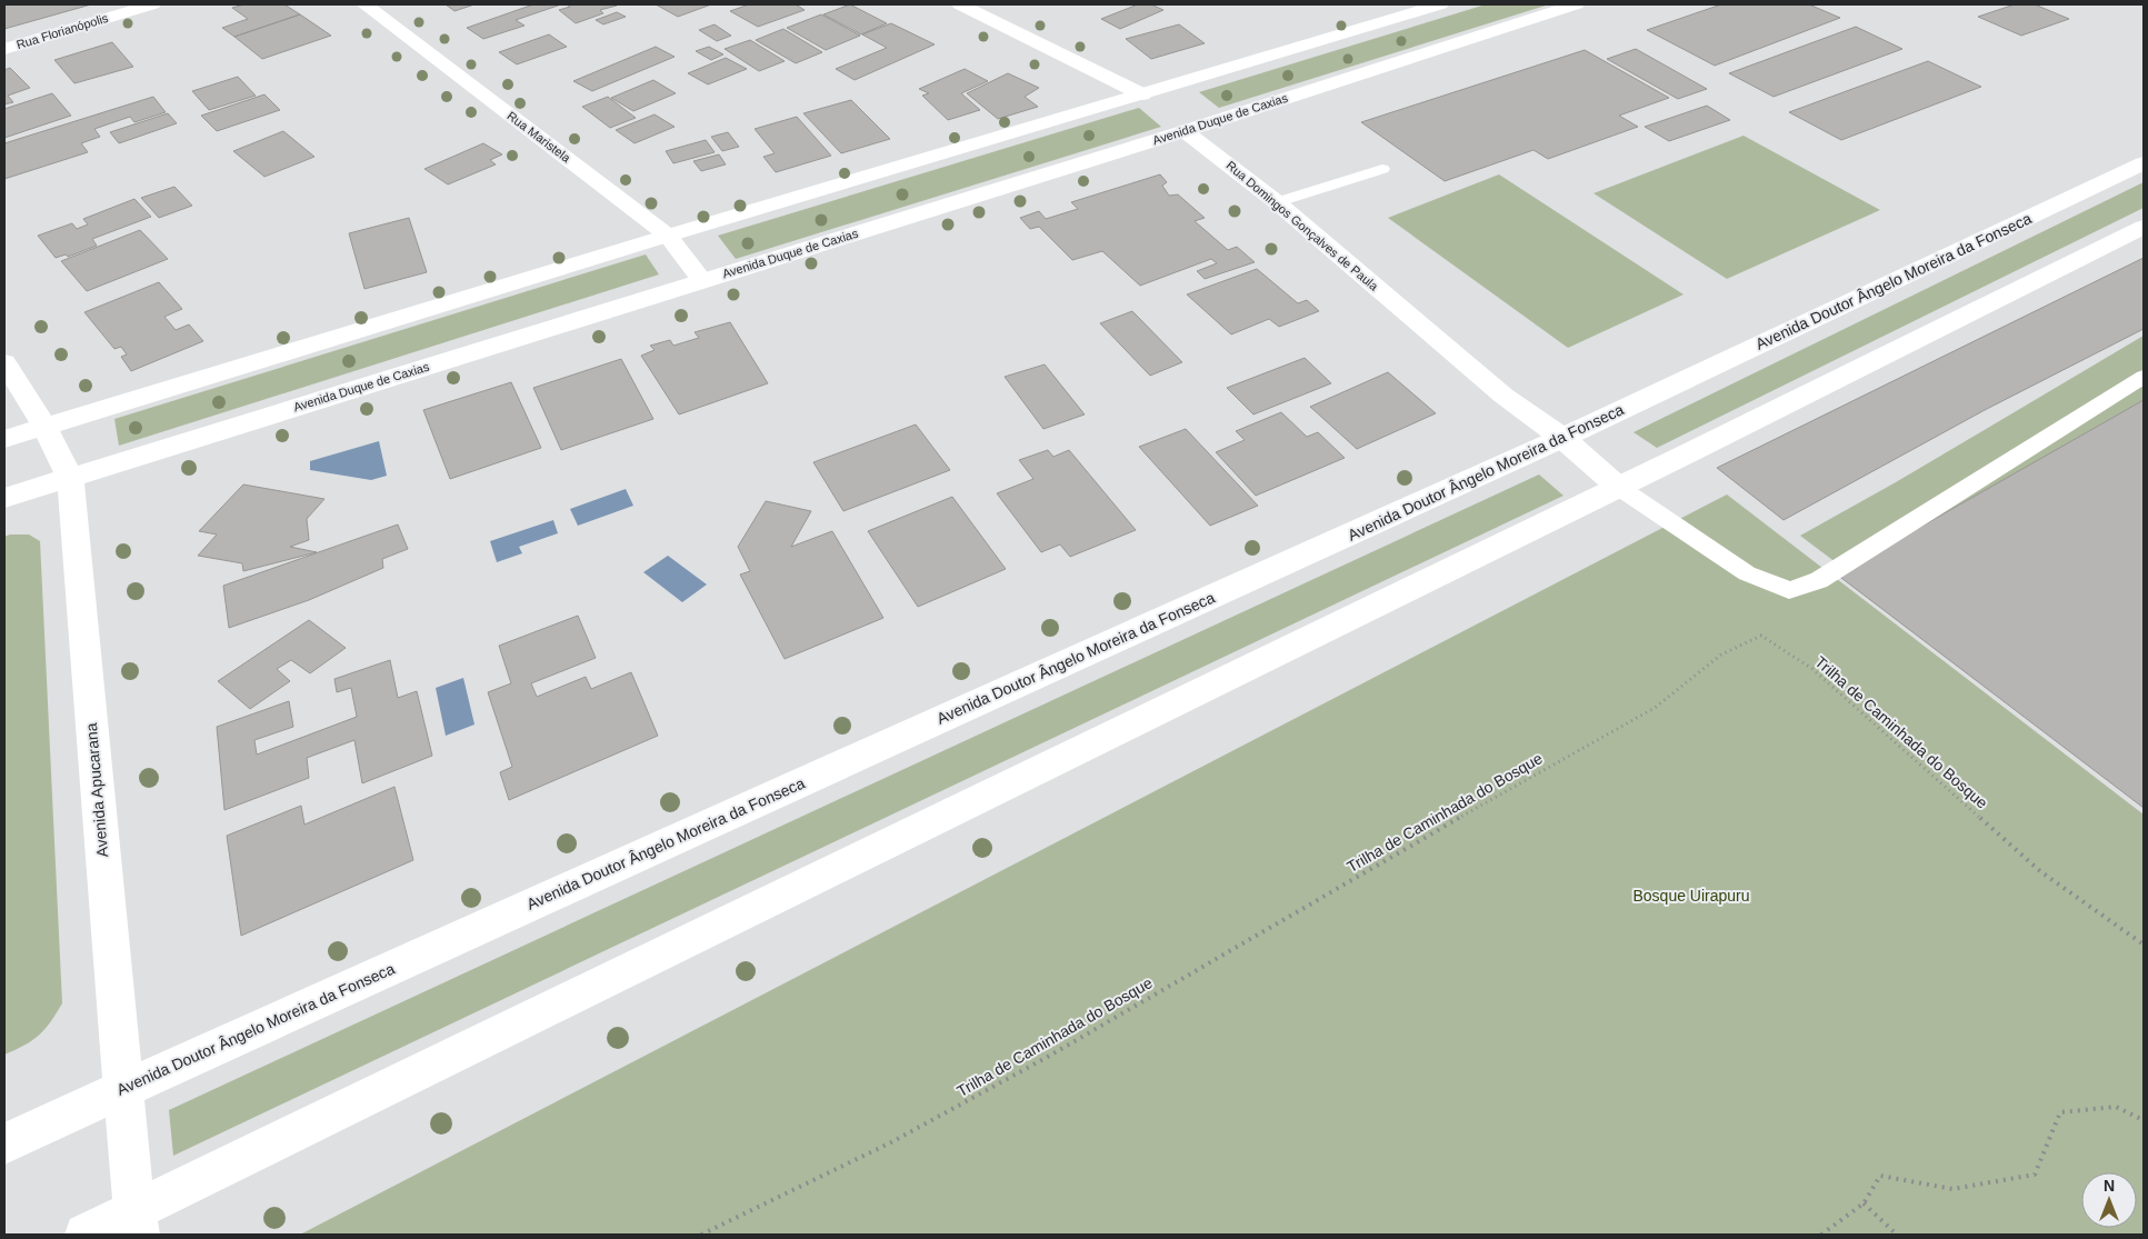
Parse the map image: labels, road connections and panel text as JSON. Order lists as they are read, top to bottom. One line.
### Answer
{"streets":{"street":["Rua Florianópolis","Avenida Duque de Caxias","Rua Maristela","Rua Domingos Gonçalves de Paula","Avenida Doutor Ângelo Moreira da Fonseca","Avenida Apucarana"],"path":["Trilha de Caminhada do Bosque"]},"crossings":[["Avenida Duque de Caxias","Rua Maristela"],["Avenida Duque de Caxias","Rua Domingos Gonçalves de Paula"],["Avenida Duque de Caxias","Avenida Apucarana"],["Rua Domingos Gonçalves de Paula","Avenida Doutor Ângelo Moreira da Fonseca"],["Avenida Doutor Ângelo Moreira da Fonseca","Avenida Apucarana"]],"parks":["Bosque Uirapuru"],"north":"top"}
